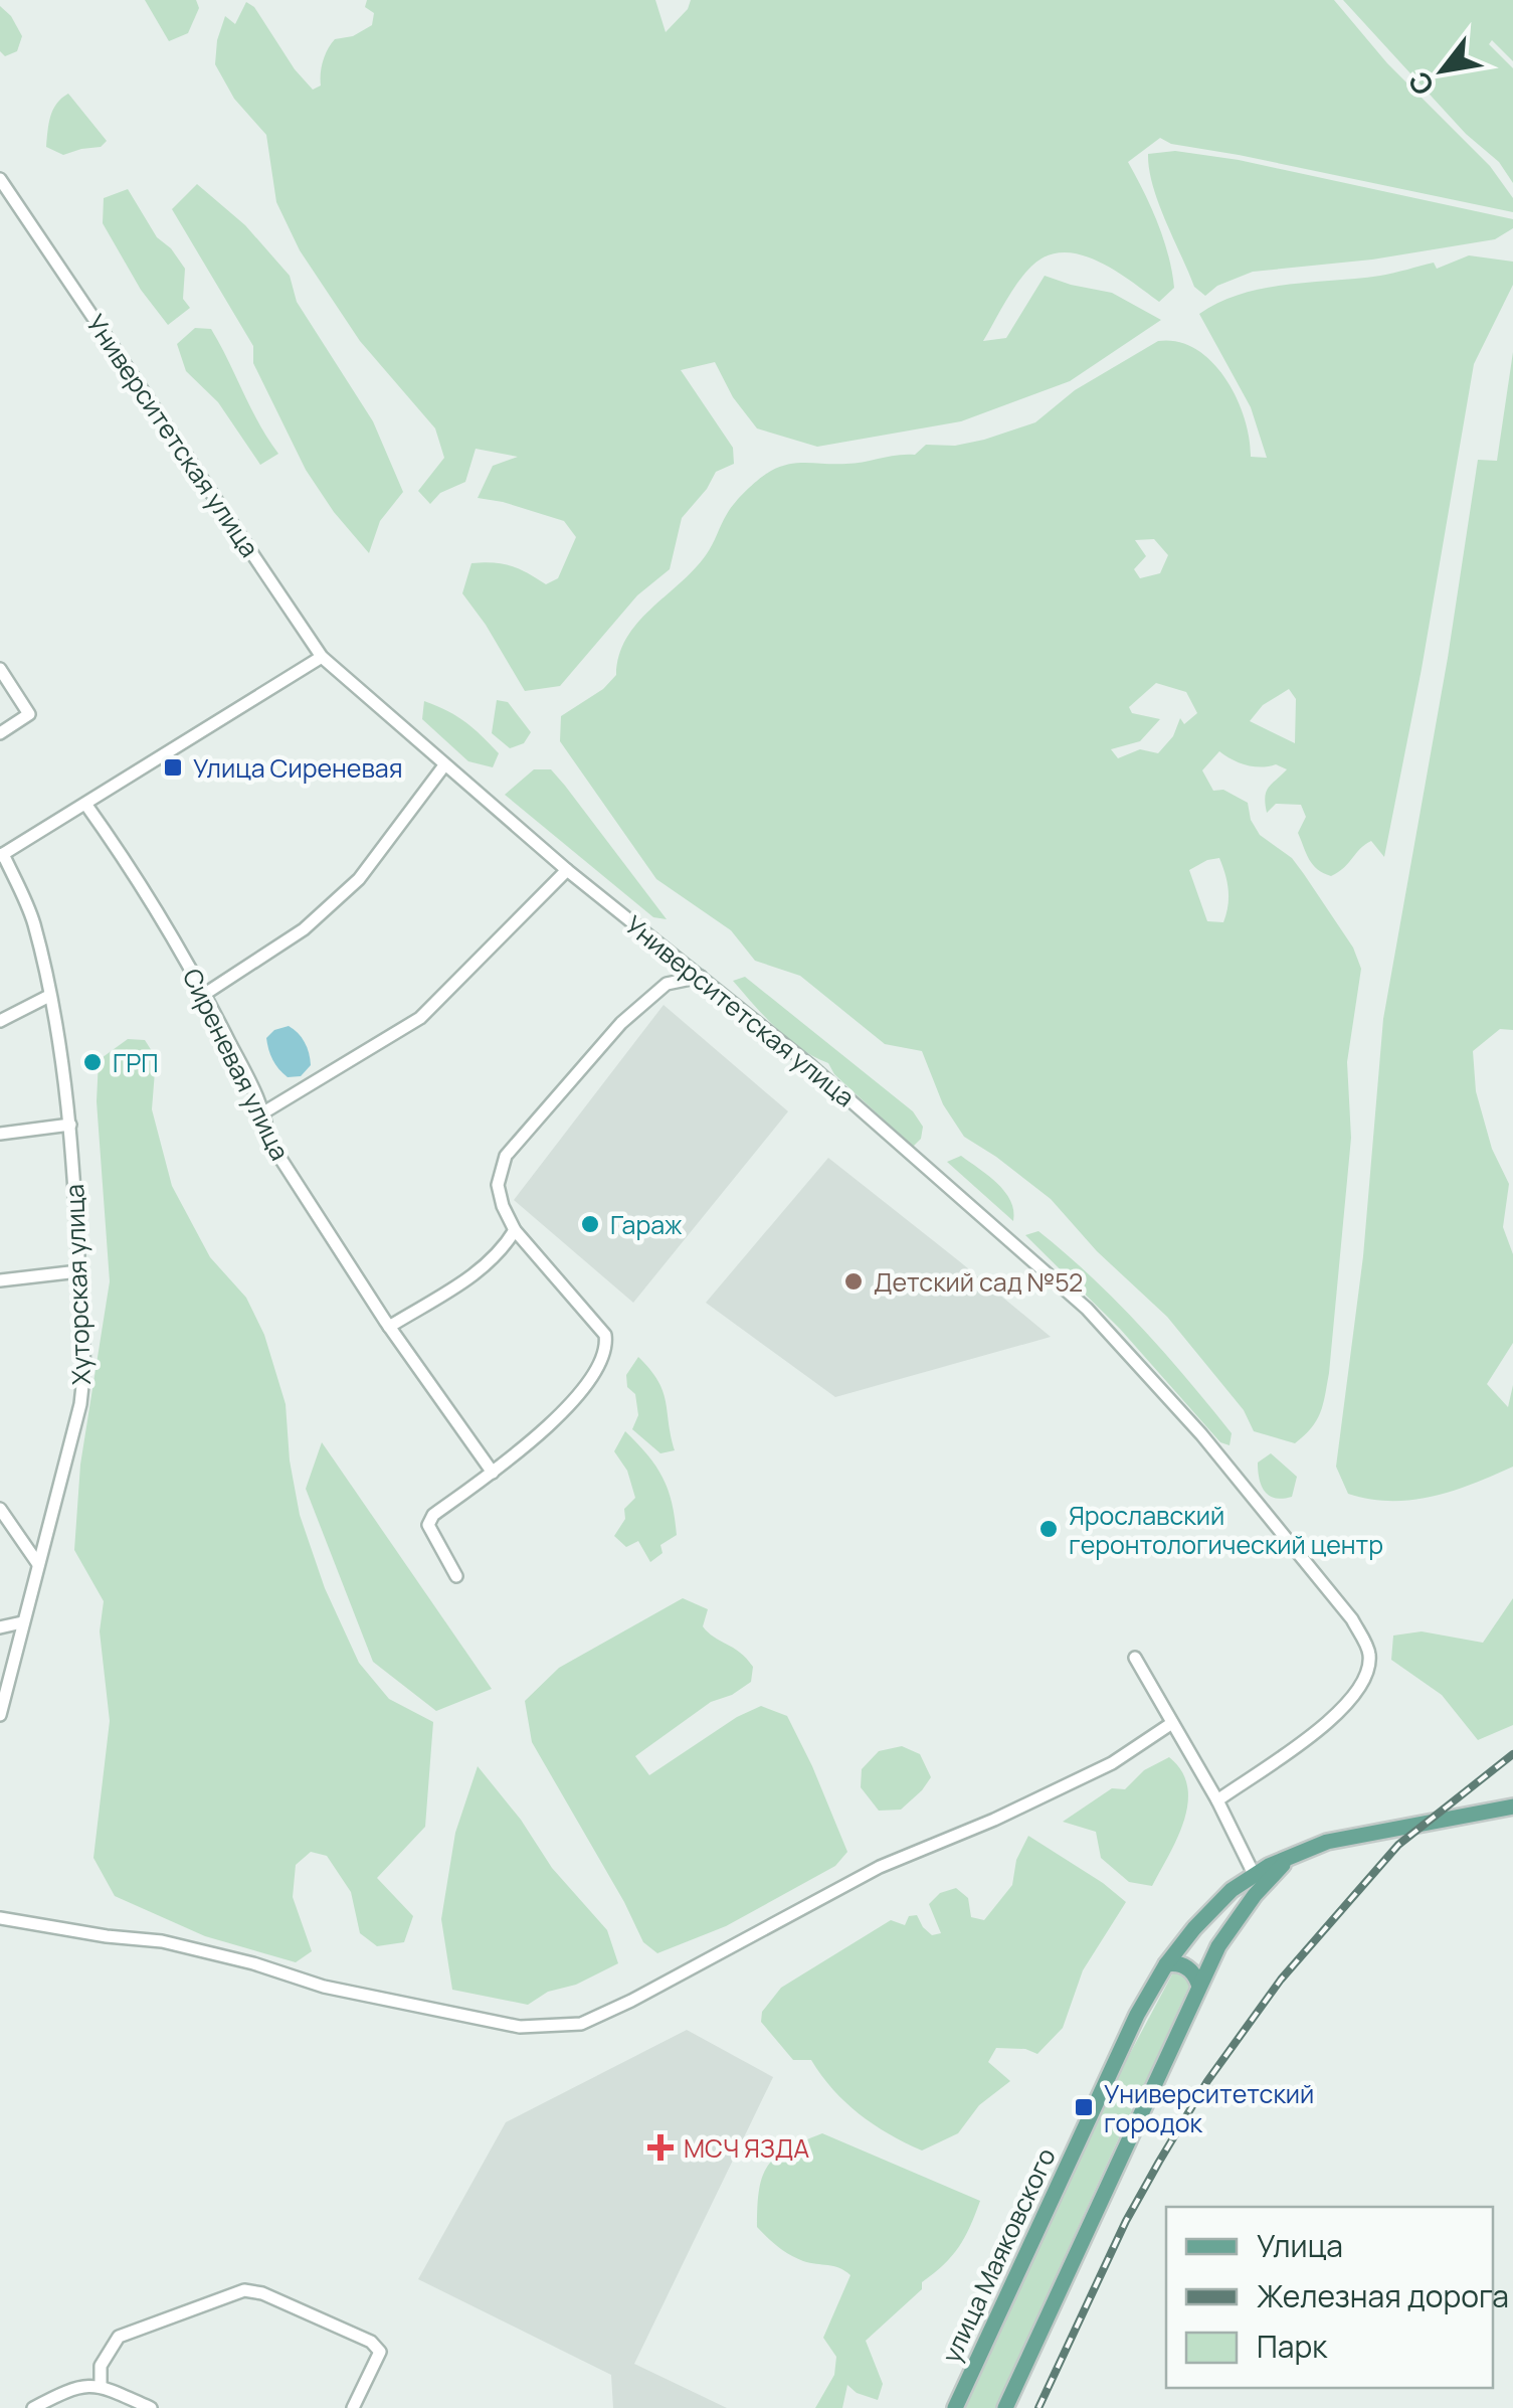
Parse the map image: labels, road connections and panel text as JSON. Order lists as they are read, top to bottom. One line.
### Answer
{"streets":{"main road":["улица Маяковского"],"street":["Университетская улица","Сиреневая улица","Хуторская улица"]},"places":{"transit":["Улица Сиреневая","Университетский городок"],"other":["ГРП","Гараж","Детский сад №52","Ярославский геронтологический центр"],"health":["МСЧ ЯЗДА"]},"legend":["Улица","Железная дорога","Парк"],"north":"bottom left"}
